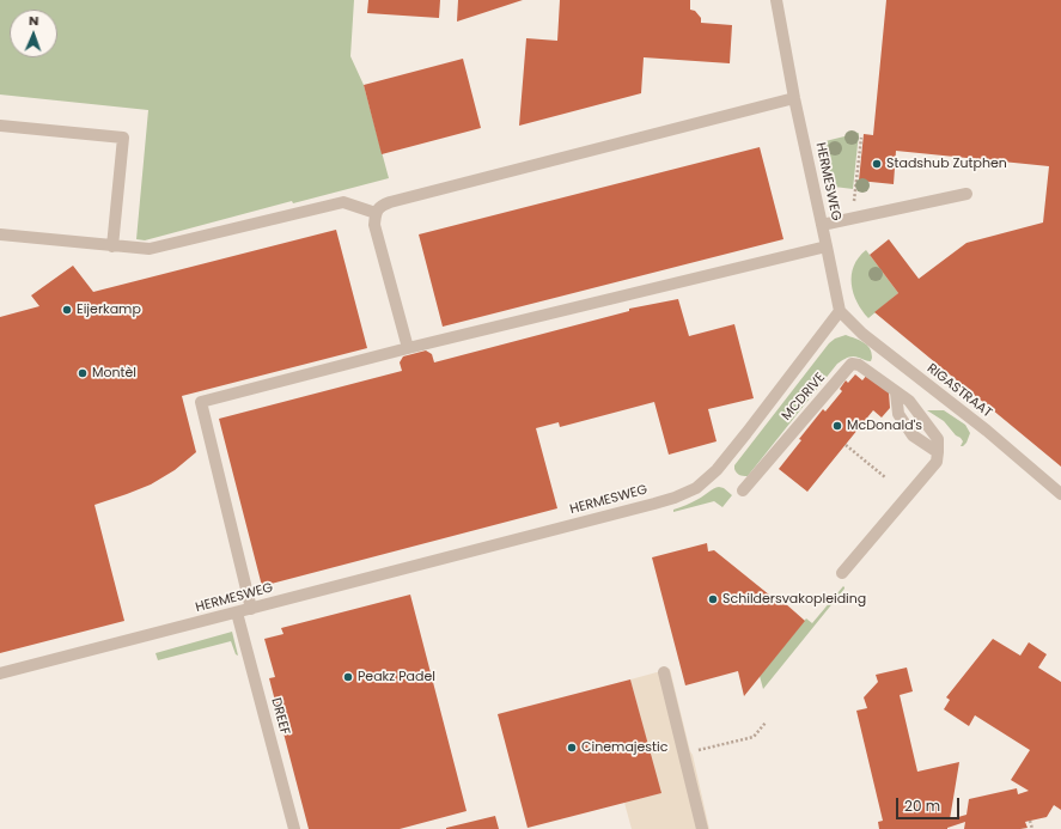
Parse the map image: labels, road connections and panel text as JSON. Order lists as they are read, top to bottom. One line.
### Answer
{"streets":{"street":["HERMESWEG","RIGASTRAAT","MCDRIVE","DREEF"]},"crossings":[["HERMESWEG","RIGASTRAAT"],["HERMESWEG","DREEF"]],"places":["Stadshub Zutphen","Eijerkamp","Montèl","McDonald's","Schildersvakopleiding","Peakz Padel","Cinemajestic"],"scale_bar":"20 m","north":"top"}
